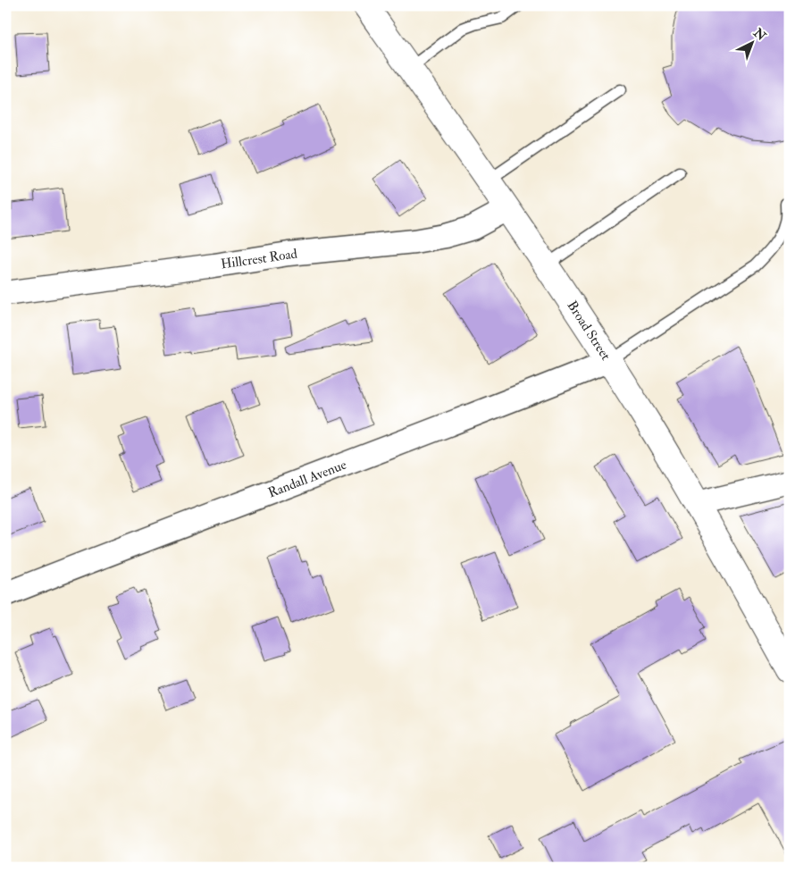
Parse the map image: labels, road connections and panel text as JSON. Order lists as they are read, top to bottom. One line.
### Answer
{"streets":{"main road":["Broad Street"],"street":["Hillcrest Road","Randall Avenue"]},"crossings":[["Hillcrest Road","Broad Street"],["Broad Street","Randall Avenue"]],"north":"top right"}
